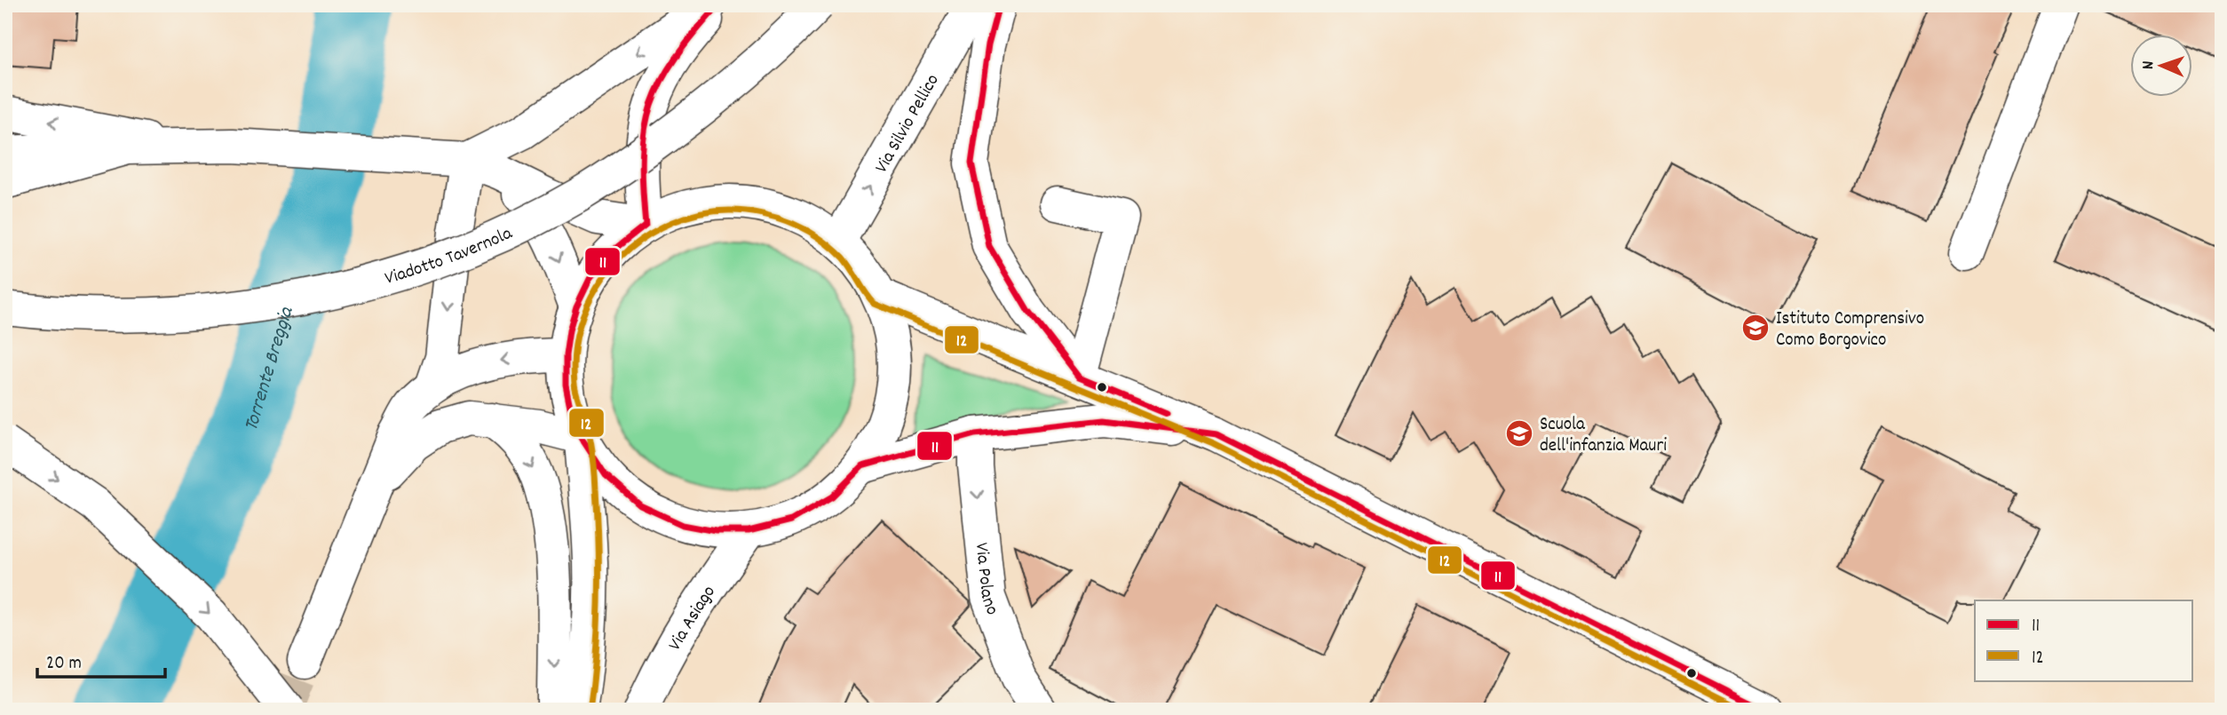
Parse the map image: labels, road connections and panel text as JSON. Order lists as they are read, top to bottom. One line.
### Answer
{"streets":{"main road":["Via Silvio Pellico","Viadotto Tavernola","Via Polano","Via Asiago"]},"one_way":["Via Polano"],"water":["Torrente Breggia"],"places":{"school or university":["Istituto Comprensivo Como Borgovico","Scuola dell'infanzia Mauri"]},"lines":["transit line 11","transit line 12"],"legend":["11","12"],"scale_bar":"20 m","north":"left"}
